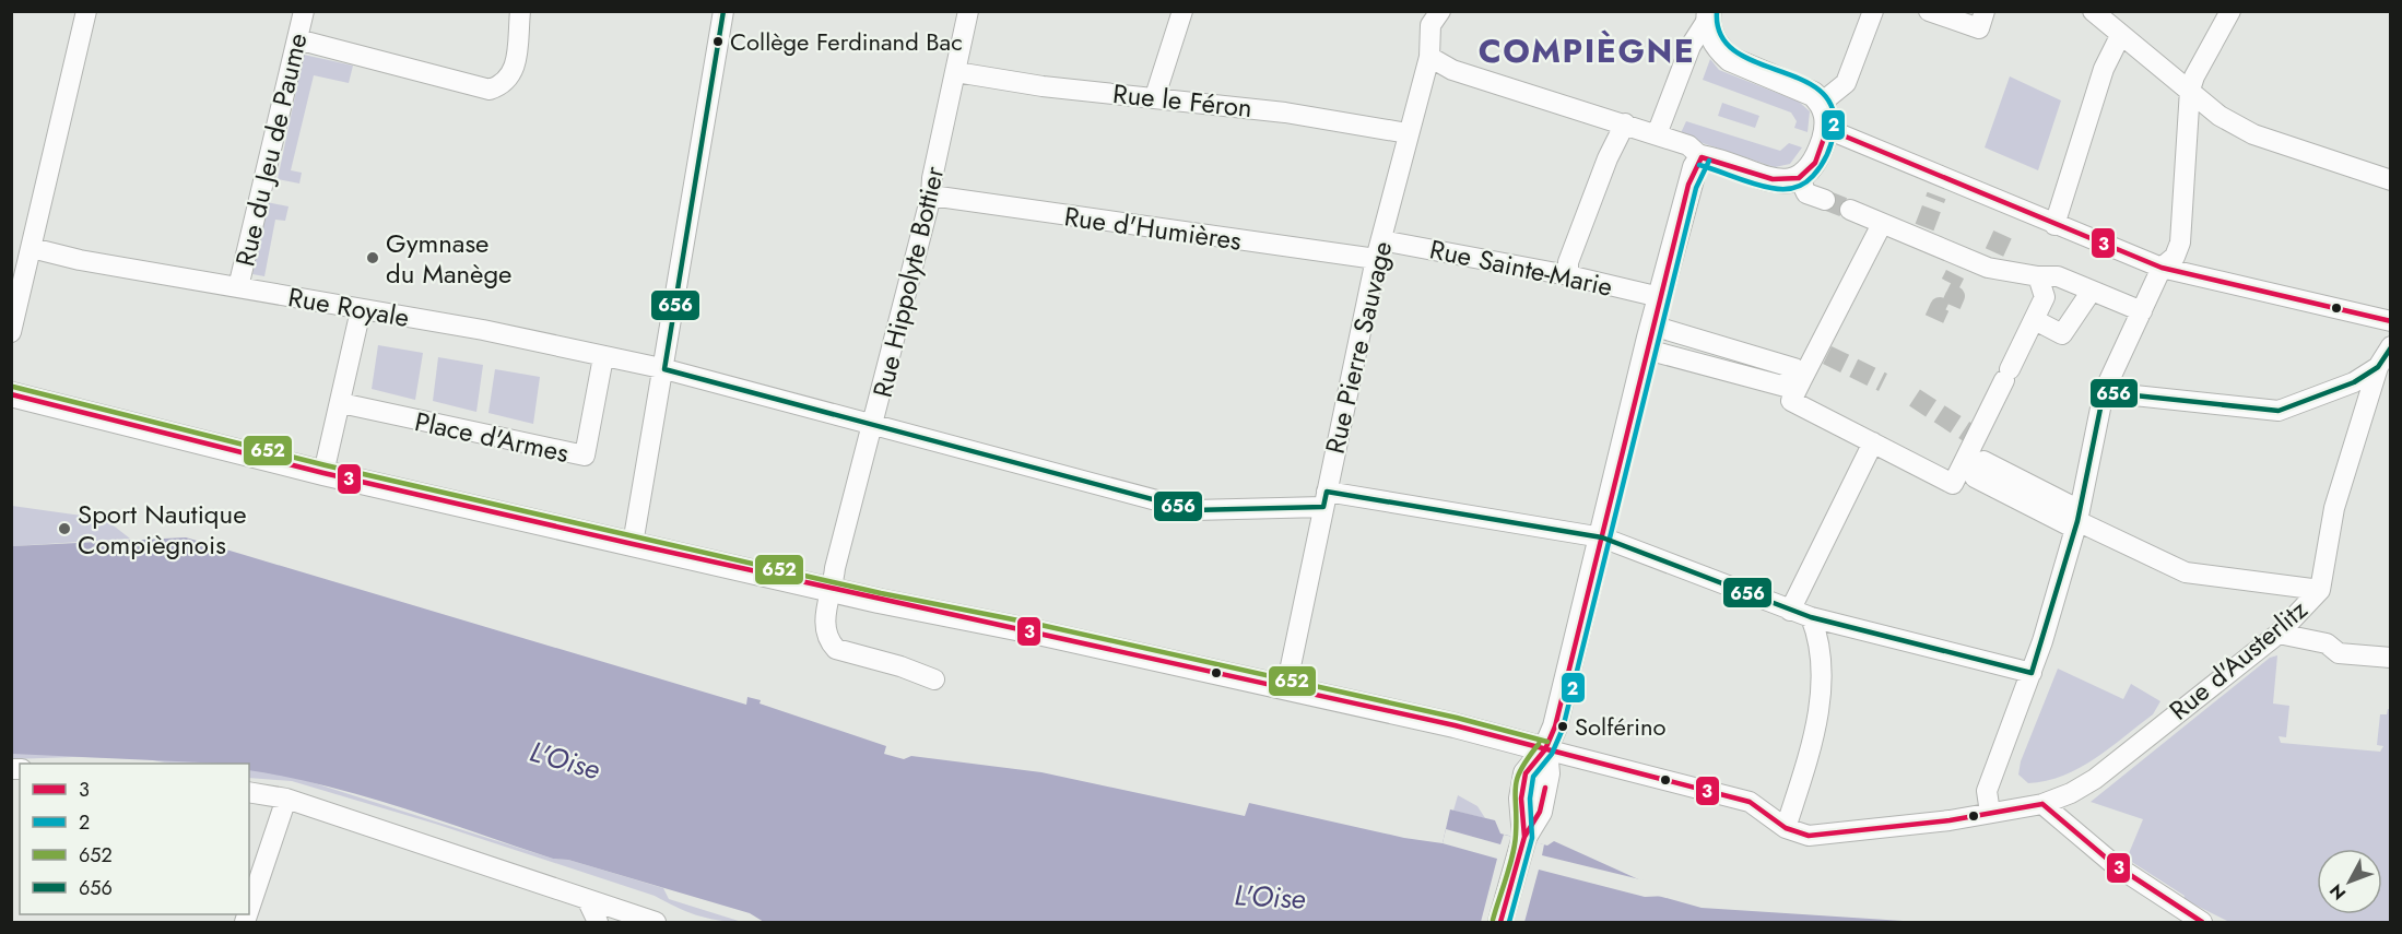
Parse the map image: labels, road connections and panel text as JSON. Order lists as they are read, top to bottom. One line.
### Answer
{"streets":{"street":["Rue le Féron","Rue du Jeu de Paume","Rue d'Humières","Rue Sainte-Marie","Rue Hippolyte Bottier","Rue Royale","Rue Pierre Sauvage","Place d'Armes","Rue d'Austerlitz"]},"crossings":[["Rue le Féron","Rue Hippolyte Bottier"],["Rue le Féron","Rue Pierre Sauvage"],["Rue du Jeu de Paume","Rue Royale"],["Rue d'Humières","Rue Sainte-Marie"],["Rue d'Humières","Rue Hippolyte Bottier"],["Rue d'Humières","Rue Pierre Sauvage"],["Rue Sainte-Marie","Rue Pierre Sauvage"],["Rue Hippolyte Bottier","Rue Royale"],["Rue Royale","Rue Pierre Sauvage"],["Rue Royale","Place d'Armes"]],"districts":["COMPIÈGNE"],"water":["L'Oise"],"places":["Collège Ferdinand Bac","Gymnase du Manège","Sport Nautique Compiègnois","Solférino"],"lines":["transit line 656","transit line 2","transit line 3","transit line 652"],"legend":["3","2","652","656"],"north":"bottom left"}
